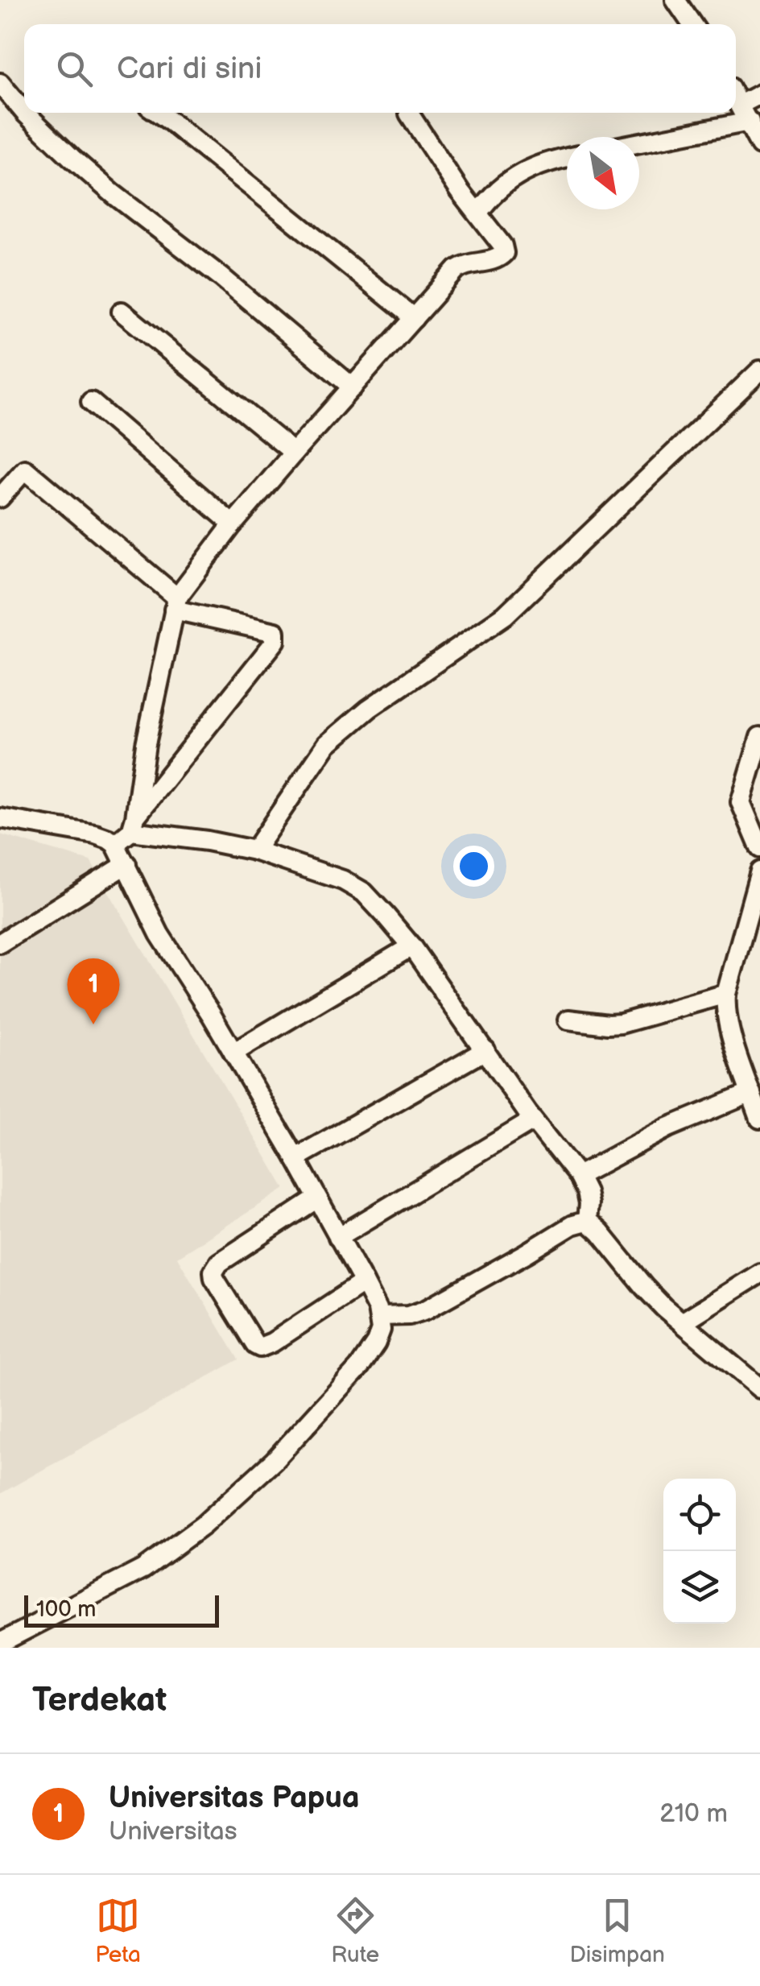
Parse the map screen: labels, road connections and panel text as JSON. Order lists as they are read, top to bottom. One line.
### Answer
{"scale_bar":"100 m","north":"bottom right","page":{"search":"Cari di sini","pins":"1","scale":"100 m","heading":"Terdekat","list":[{"mark":"1","name":"Universitas Papua","note":"Universitas","value":"210 m"}],"nav":["Peta","Rute","Disimpan"]}}
